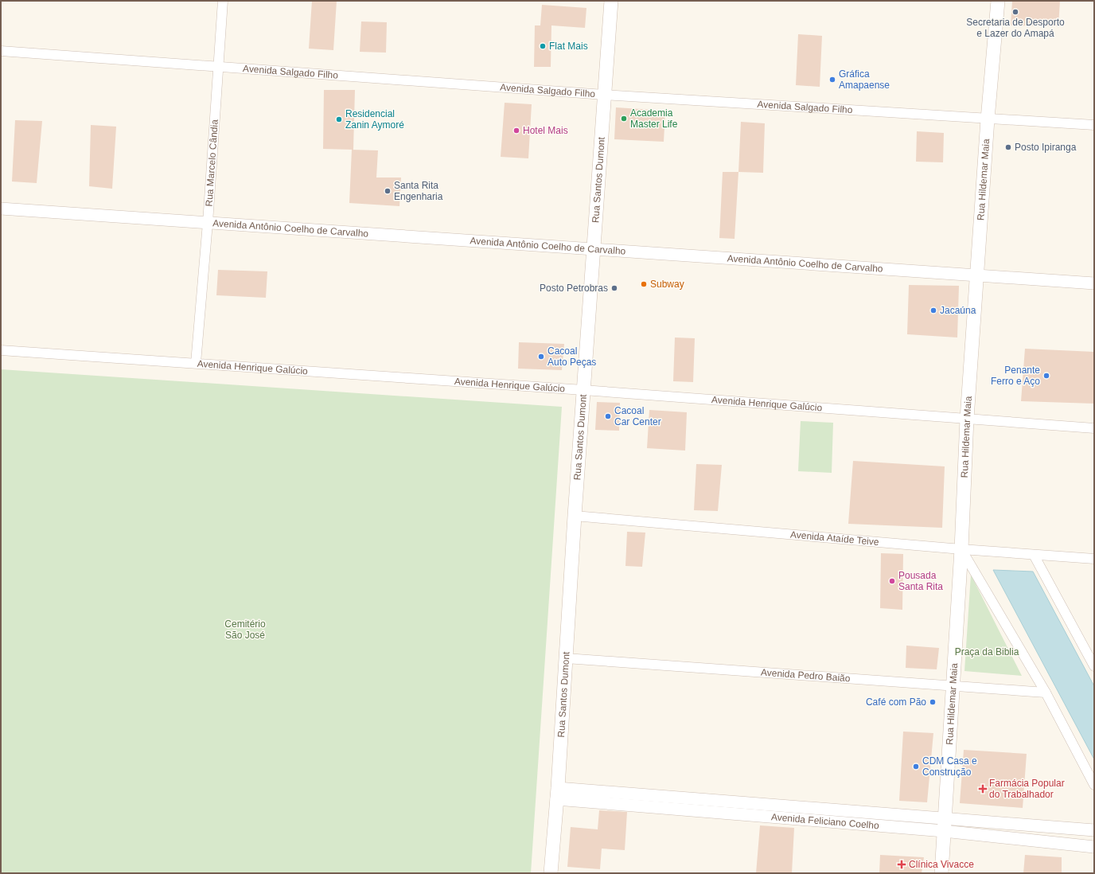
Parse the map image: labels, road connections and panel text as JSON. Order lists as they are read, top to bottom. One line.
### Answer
{"streets":{"main road":["Rua Hildemar Maia","Rua Santos Dumont"],"street":["Avenida Salgado Filho","Rua Marcelo Cândia","Avenida Antônio Coelho de Carvalho","Avenida Henrique Galúcio","Avenida Ataíde Teive","Avenida Pedro Baião","Avenida Feliciano Coelho"]},"crossings":[["Avenida Salgado Filho","Rua Marcelo Cândia"],["Avenida Salgado Filho","Rua Hildemar Maia"],["Avenida Salgado Filho","Rua Santos Dumont"],["Rua Marcelo Cândia","Avenida Antônio Coelho de Carvalho"],["Rua Marcelo Cândia","Avenida Henrique Galúcio"],["Rua Hildemar Maia","Avenida Antônio Coelho de Carvalho"],["Rua Hildemar Maia","Avenida Henrique Galúcio"],["Rua Hildemar Maia","Avenida Ataíde Teive"],["Rua Hildemar Maia","Avenida Pedro Baião"],["Rua Hildemar Maia","Avenida Feliciano Coelho"],["Rua Santos Dumont","Avenida Antônio Coelho de Carvalho"],["Rua Santos Dumont","Avenida Henrique Galúcio"],["Rua Santos Dumont","Avenida Ataíde Teive"],["Rua Santos Dumont","Avenida Pedro Baião"],["Rua Santos Dumont","Avenida Feliciano Coelho"]],"parks":["Cemitério São José","Praça da Biblia"],"places":{"other":["Secretaria de Desporto e Lazer do Amapá","Flat Mais","Gráfica Amapaense","Academia Master Life","Residencial Zanin Aymoré","Hotel Mais","Posto Ipiranga","Santa Rita Engenharia","Subway","Posto Petrobras","Jacaúna","Cacoal Auto Peças","Penante Ferro e Aço","Cacoal Car Center","Pousada Santa Rita","Café com Pão","CDM Casa e Construção"],"health":["Farmácia Popular do Trabalhador","Clínica Vivacce"]}}
